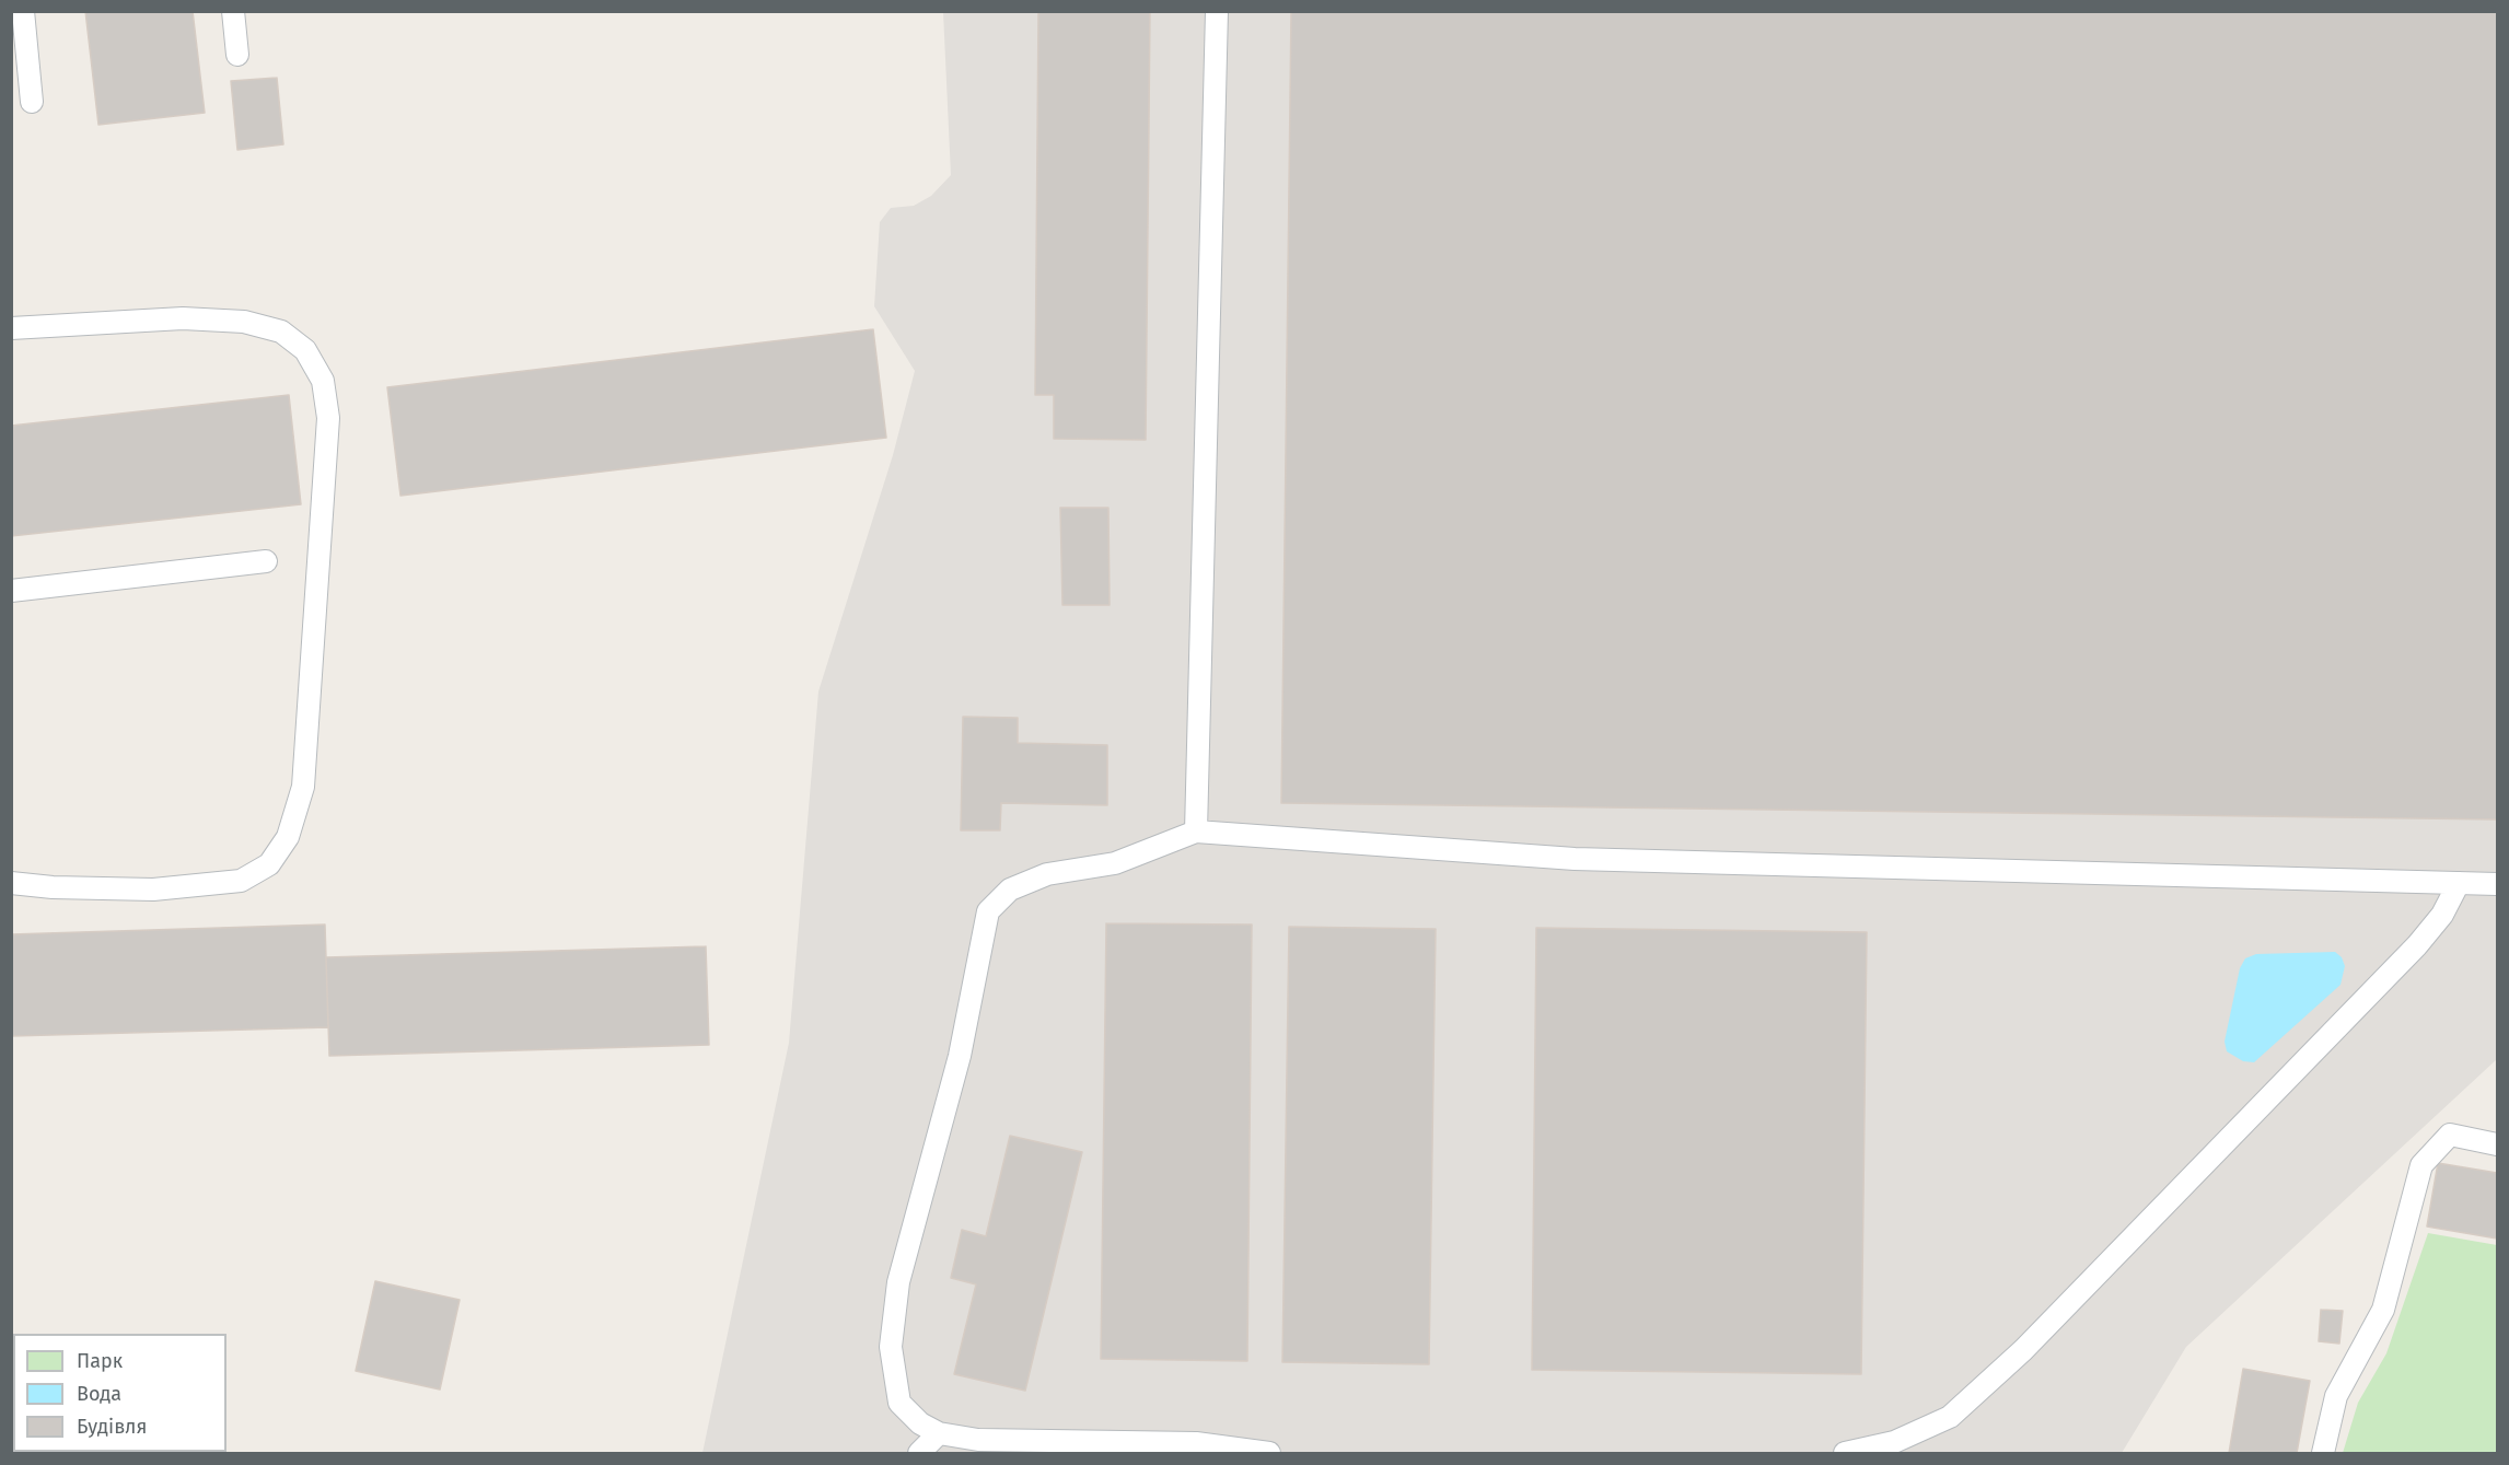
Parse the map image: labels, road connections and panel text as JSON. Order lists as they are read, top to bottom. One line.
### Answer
{"legend":["Парк","Вода","Будівля"]}
